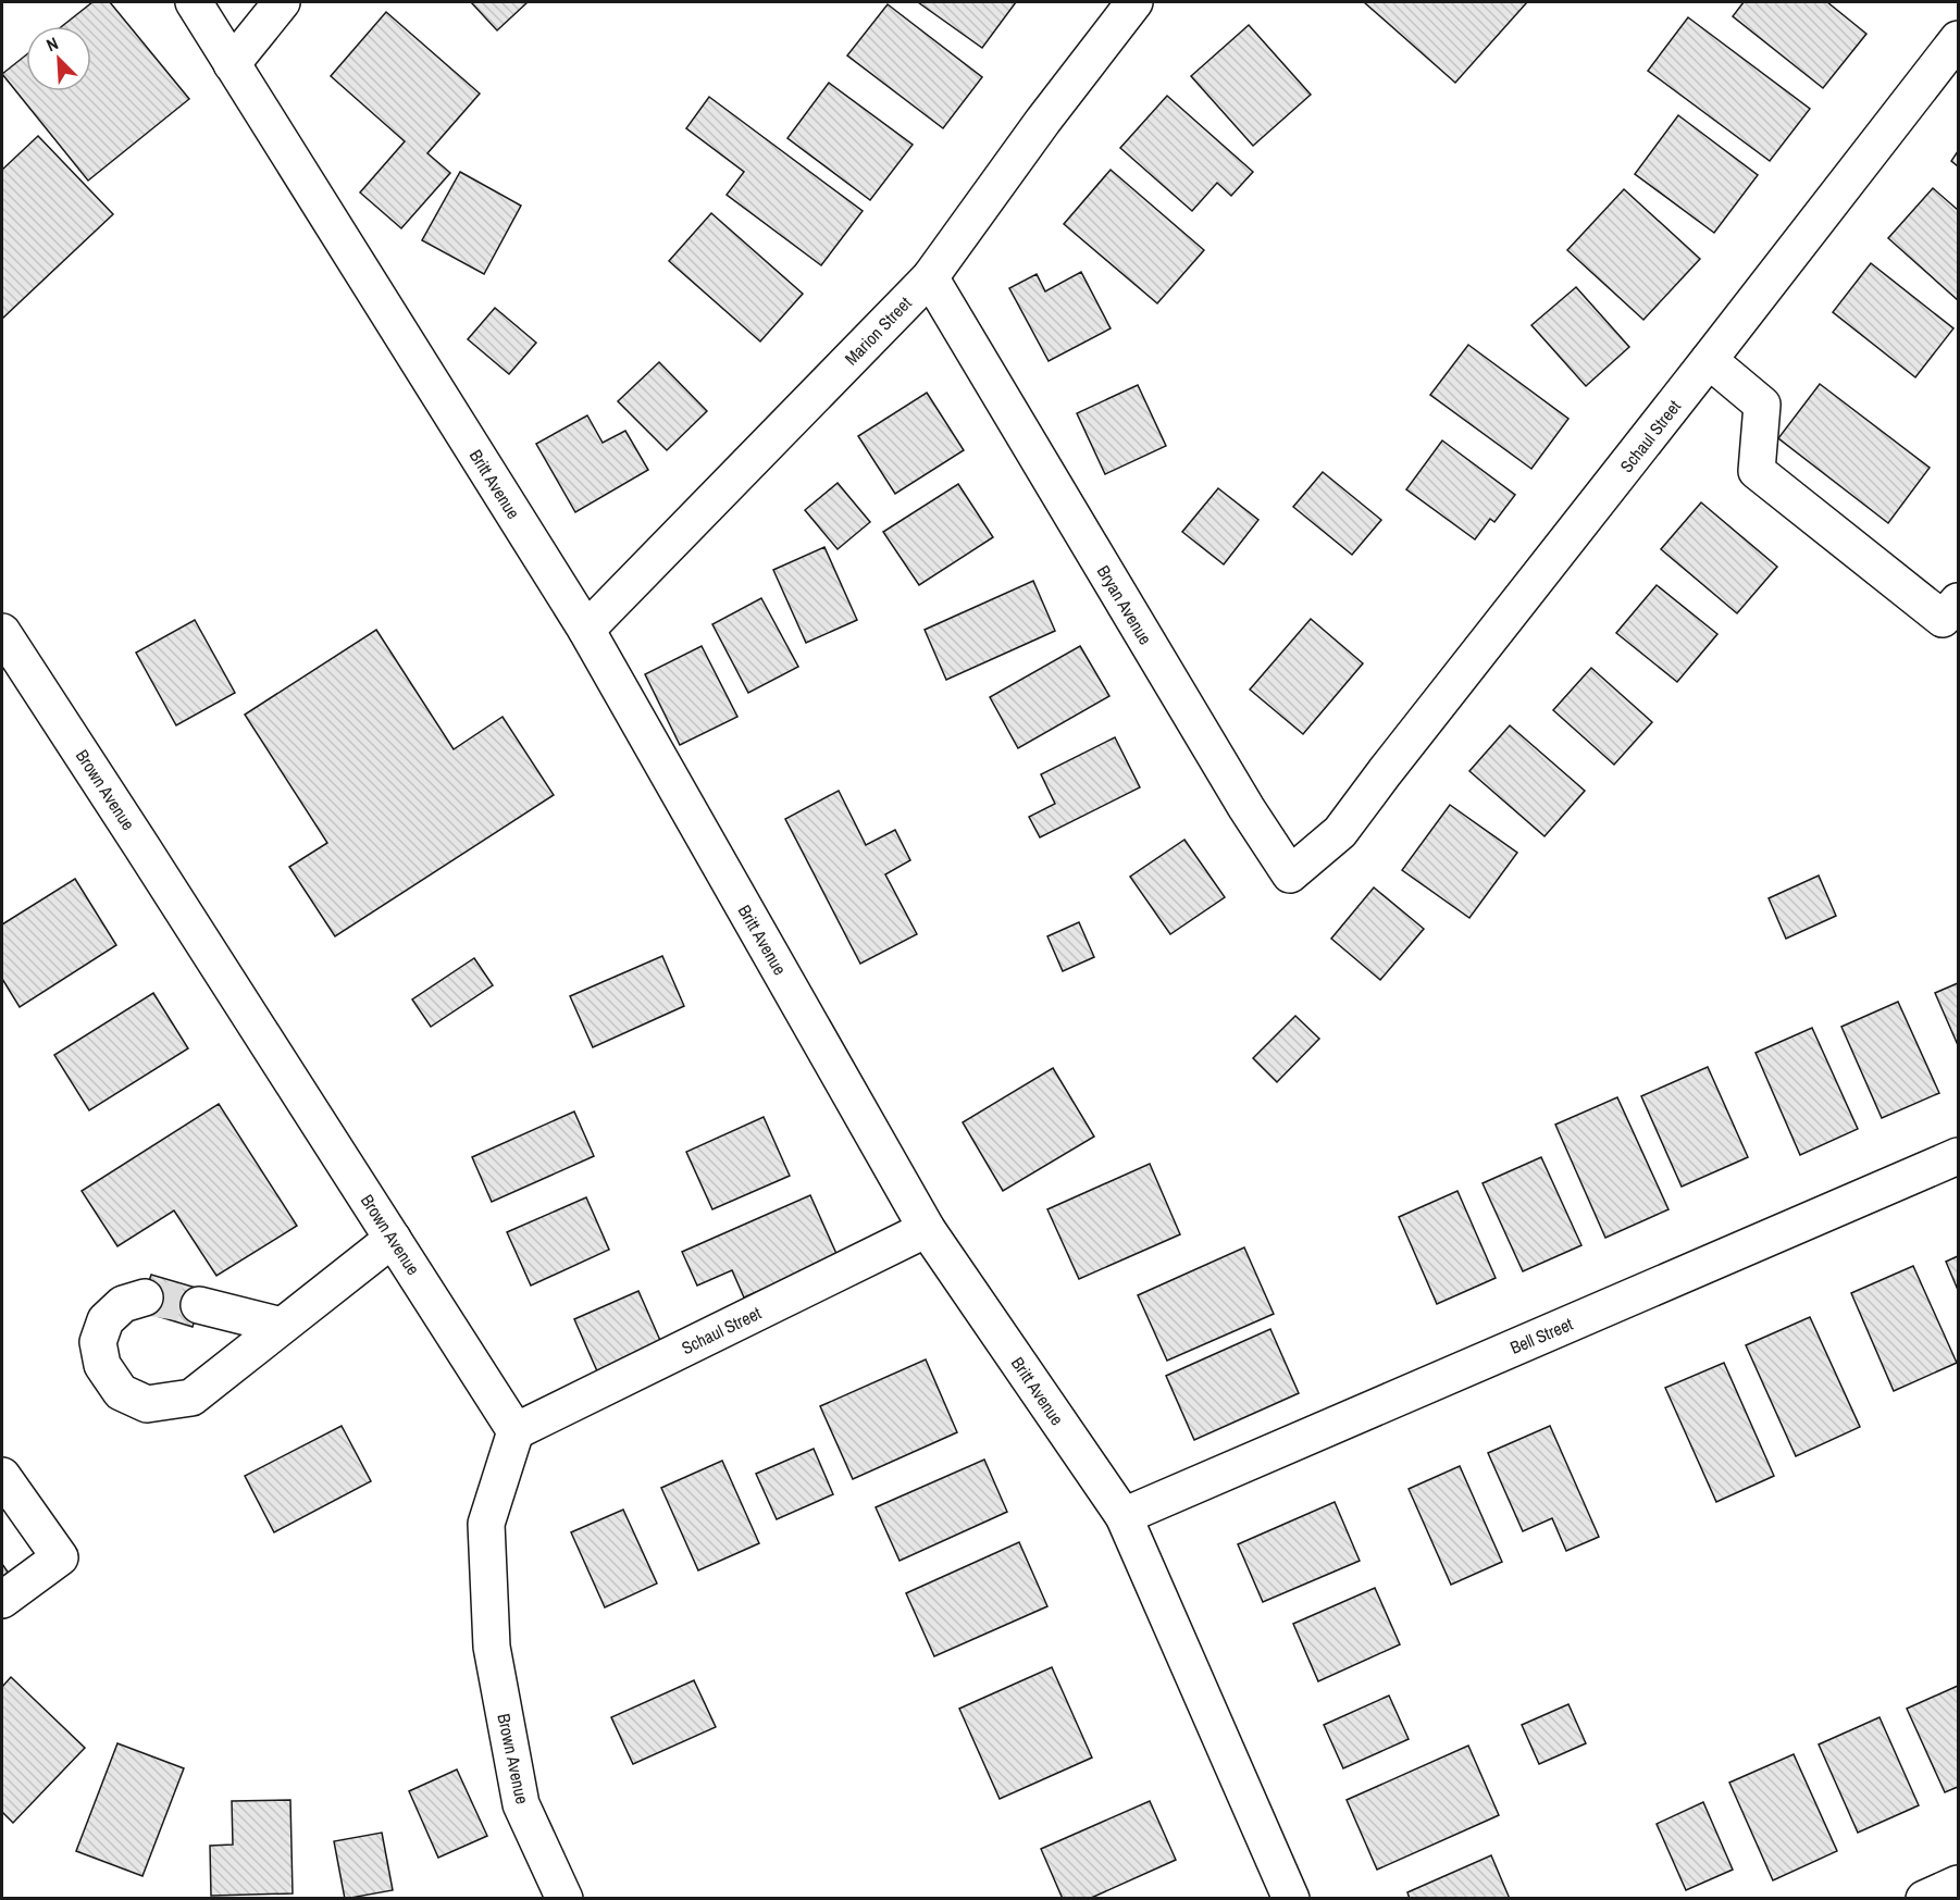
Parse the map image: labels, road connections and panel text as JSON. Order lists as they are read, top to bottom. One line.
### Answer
{"streets":{"street":["Marion Street","Schaul Street","Britt Avenue","Bryan Avenue","Brown Avenue","Bell Street"]},"crossings":[["Marion Street","Britt Avenue"],["Marion Street","Bryan Avenue"],["Schaul Street","Britt Avenue"],["Schaul Street","Bryan Avenue"],["Schaul Street","Brown Avenue"],["Britt Avenue","Bell Street"]],"north":"top left"}
